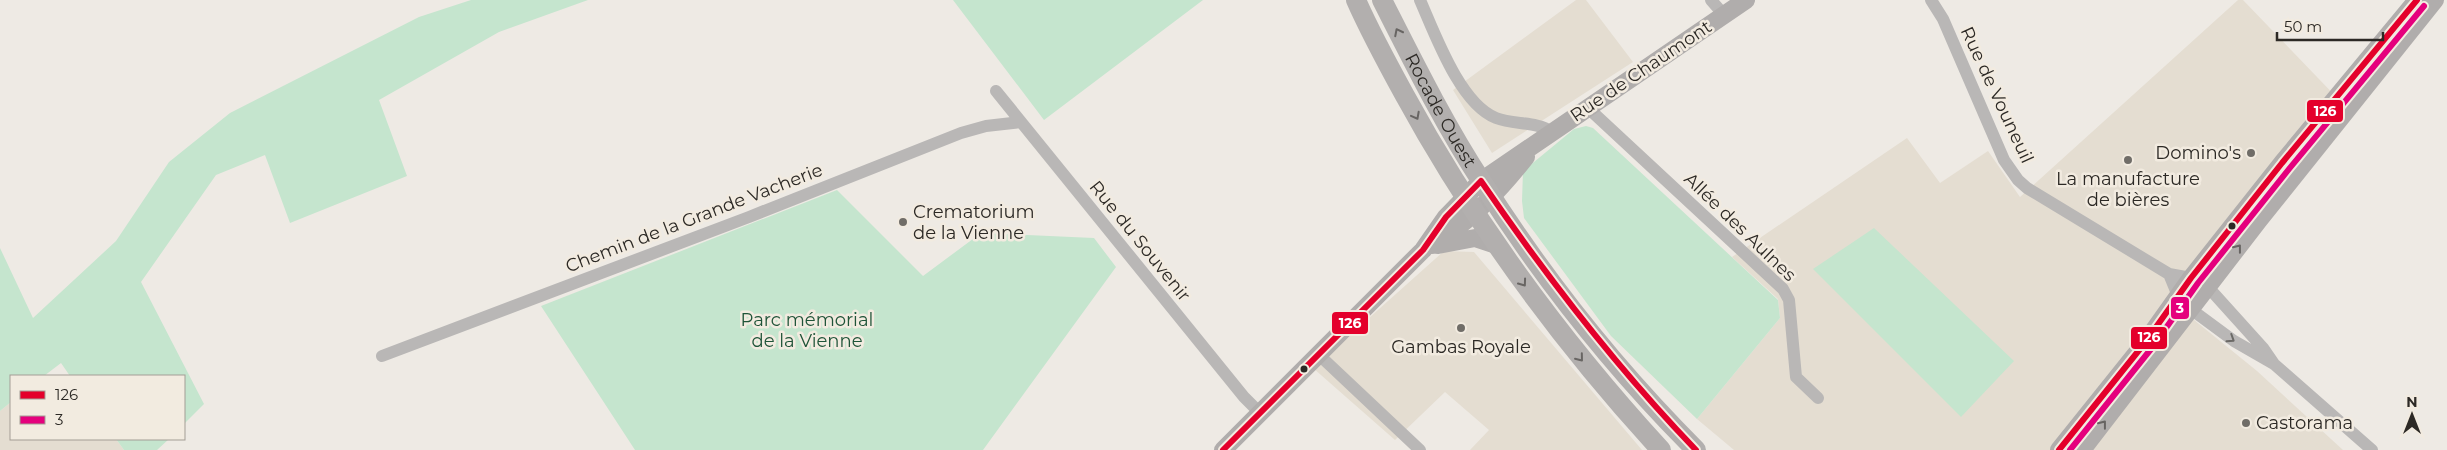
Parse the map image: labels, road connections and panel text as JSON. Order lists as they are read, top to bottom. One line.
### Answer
{"streets":{"main road":["Rue de Chaumont","Rocade Ouest"],"street":["Rue de Vouneuil","Chemin de la Grande Vacherie","Allée des Aulnes","Rue du Souvenir"]},"crossings":[["Rue de Chaumont","Rocade Ouest"],["Rue de Chaumont","Allée des Aulnes"],["Rue de Chaumont","Rue du Souvenir"],["Chemin de la Grande Vacherie","Rue du Souvenir"]],"parks":["Parc mémorial de la Vienne"],"places":["Domino's","La manufacture de bières","Crematorium de la Vienne","Gambas Royale","Castorama"],"lines":["transit line 126","transit line 3"],"legend":["126","3"],"scale_bar":"50 m","north":"top"}
